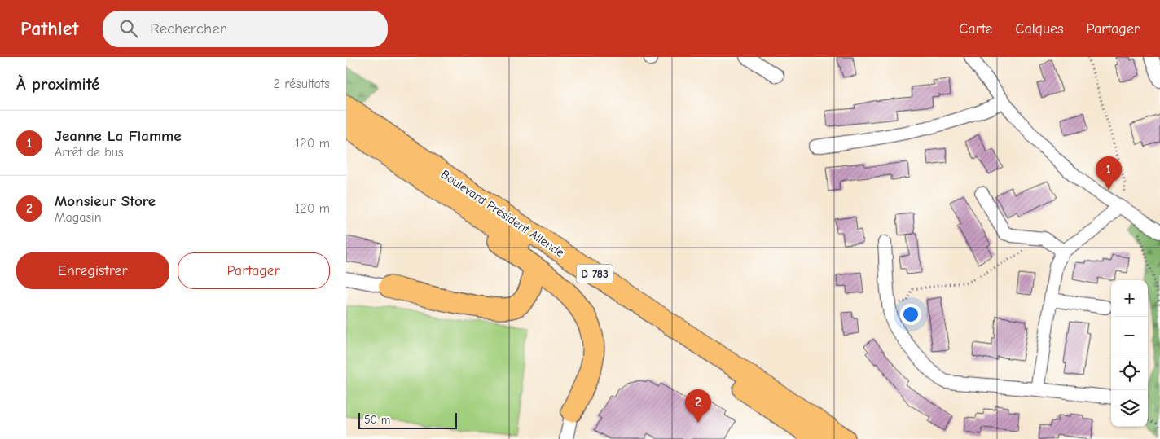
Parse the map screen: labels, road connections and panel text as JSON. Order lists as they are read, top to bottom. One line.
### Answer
{"streets":{"main road":["Boulevard Président Allende","D 783"]},"scale_bar":"50 m","page":{"header":"Pathlet","search":"Rechercher","nav":["Carte","Calques","Partager"],"heading":["À proximité","2 résultats"],"list":[{"mark":"1","name":"Jeanne La Flamme","note":"Arrêt de bus","value":"120 m"},{"mark":"2","name":"Monsieur Store","note":"Magasin","value":"120 m"}],"pins":["1","2"],"buttons":["Enregistrer","Partager"],"map_buttons":["+","−"],"scale":"50 m"}}
